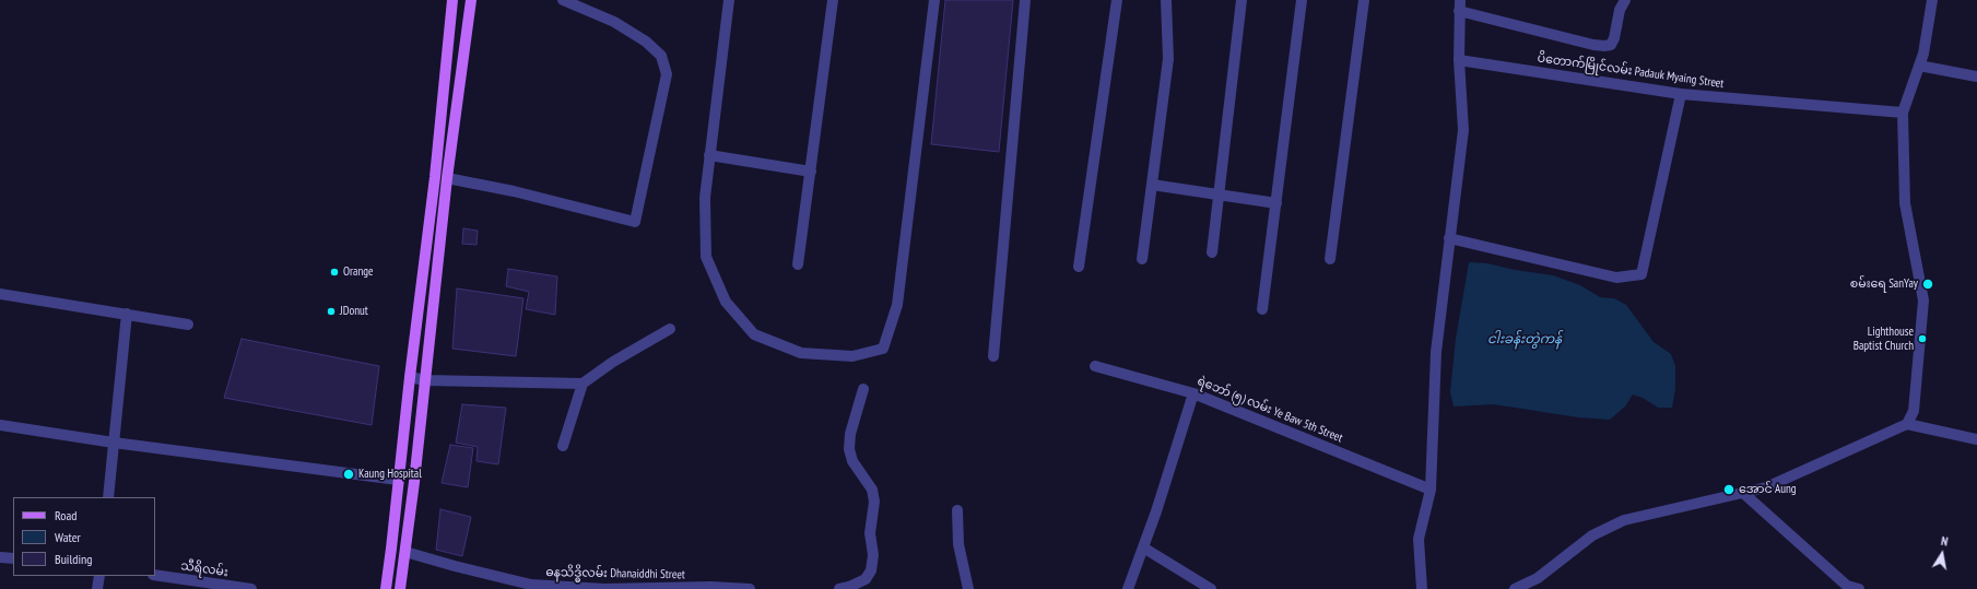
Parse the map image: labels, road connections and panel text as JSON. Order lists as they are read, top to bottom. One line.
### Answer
{"streets":{"street":["ပိတောက်မြိုင်လမ်း Padauk Myaing Street","ရဲဘော် (၅) လမ်း Ye Baw 5th Street","သီရိလမ်း","ဓနသိဒ္ဓိလမ်း Dhanaiddhi Street"]},"water":["ငါးခန်းတွဲကန်"],"places":["Orange","စမ်းရေ SanYay","JDonut","Lighthouse Baptist Church","Kaung Hospital","အောင် Aung"],"legend":["Road","Water","Building"],"north":"top"}
